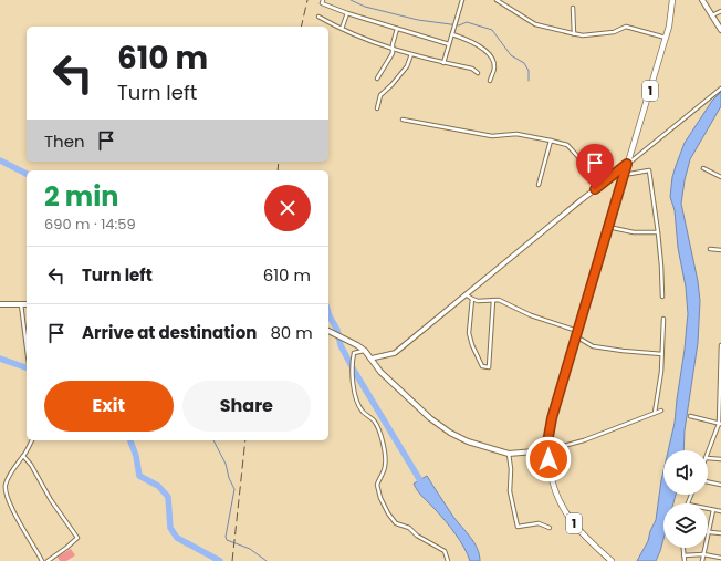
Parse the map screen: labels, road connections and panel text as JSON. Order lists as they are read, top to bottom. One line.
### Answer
{"streets":{"highway":["1"]},"page":{"turn":["610 m","Turn left"],"then":"Then","heading":["2 min","690 m · 14:59"],"list":[{"name":"Turn left","value":"610 m"},{"name":"Arrive at destination","value":"80 m"}],"buttons":["Exit","Share"]}}
